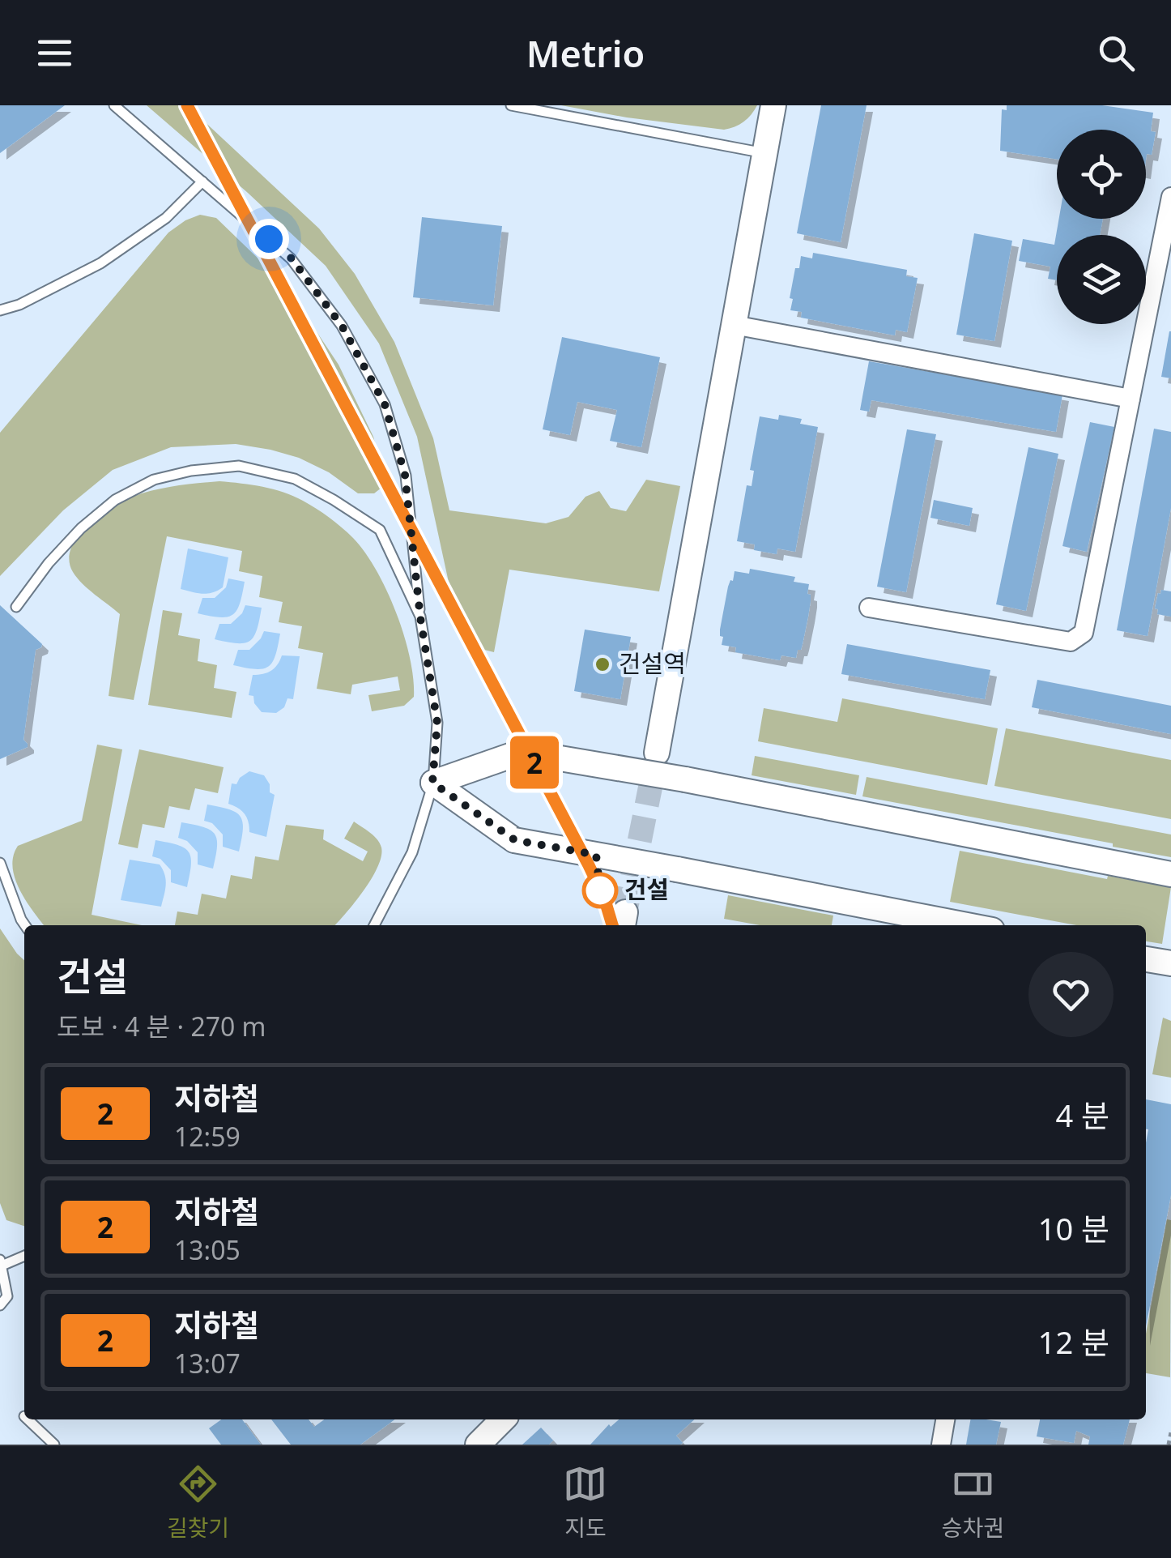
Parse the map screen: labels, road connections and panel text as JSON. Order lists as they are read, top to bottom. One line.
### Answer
{"places":["건설역","건설"],"lines":["metro line 2"],"page":{"header":"Metrio","on_map":"2","heading":["건설","도보 · 4 분 · 270 m"],"list":[{"mark":"2","name":"지하철","note":"12:59","value":"4 분"},{"mark":"2","name":"지하철","note":"13:05","value":"10 분"},{"mark":"2","name":"지하철","note":"13:07","value":"12 분"}],"tabs":["길찾기","지도","승차권"]}}
